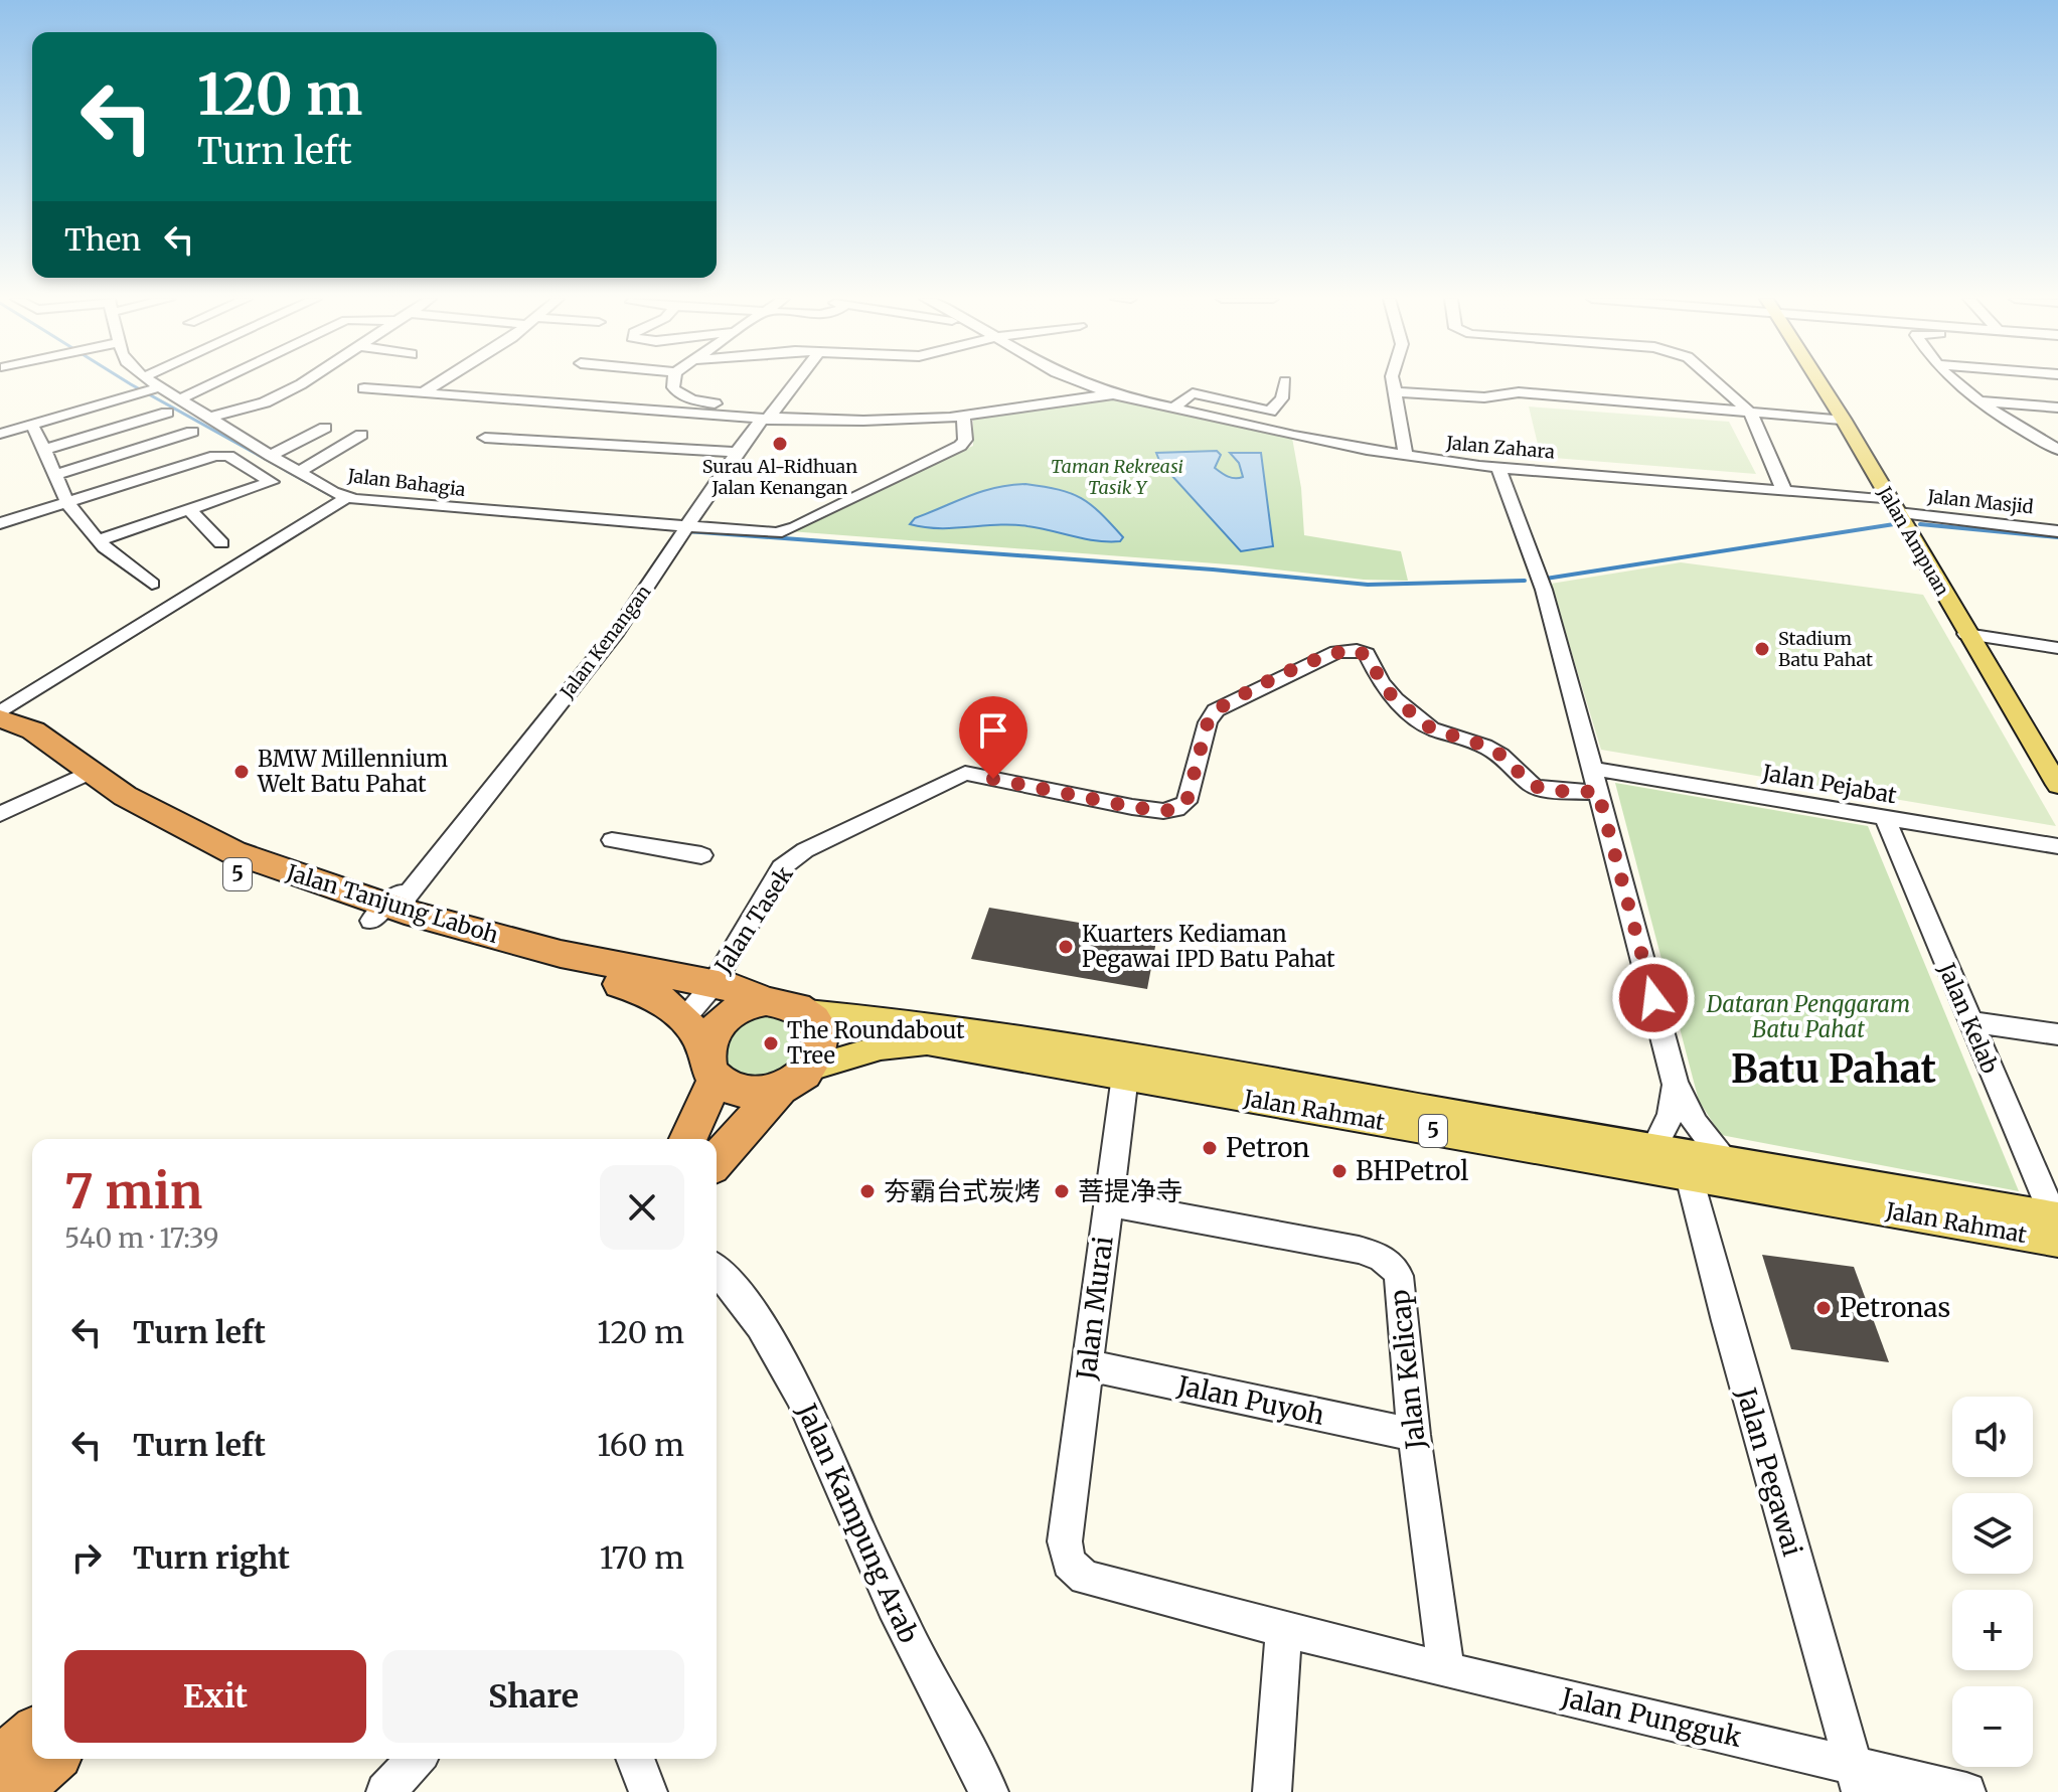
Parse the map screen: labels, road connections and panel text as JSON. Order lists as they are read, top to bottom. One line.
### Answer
{"streets":{"highway":["5","Jalan Tanjung Laboh"],"main road":["Jalan Ampuan","Jalan Rahmat"],"street":["Jalan Zahara","Jalan Bahagia","Jalan Masjid","Jalan Kenangan","Jalan Pejabat","Jalan Tasek","Jalan Kelab","Jalan Murai","Jalan Kelicap","Jalan Puyoh","Jalan Pegawai","Jalan Kampung Arab","Jalan Pungguk"]},"crossings":[["Jalan Zahara","Jalan Masjid"],["Jalan Zahara","Jalan Ampuan"],["Jalan Bahagia","Jalan Kenangan"],["Jalan Masjid","Jalan Ampuan"],["Jalan Kenangan","Jalan Tanjung Laboh"],["Jalan Pejabat","Jalan Kelab"],["5","Jalan Tanjung Laboh"],["5","Jalan Rahmat"],["Jalan Tanjung Laboh","Jalan Tasek"],["Jalan Tanjung Laboh","Jalan Rahmat"],["Jalan Kelab","Jalan Rahmat"],["Jalan Rahmat","Jalan Murai"],["Jalan Rahmat","Jalan Pegawai"],["Jalan Murai","Jalan Kelicap"],["Jalan Murai","Jalan Puyoh"],["Jalan Murai","Jalan Pungguk"],["Jalan Kelicap","Jalan Puyoh"],["Jalan Kelicap","Jalan Pungguk"],["Jalan Pegawai","Jalan Pungguk"]],"districts":["Batu Pahat"],"parks":["Taman Rekreasi Tasik Y","Dataran Penggaram Batu Pahat"],"places":["Surau Al-Ridhuan Jalan Kenangan","Stadium Batu Pahat","BMW Millennium Welt Batu Pahat","Kuarters Kediaman Pegawai IPD Batu Pahat","The Roundabout Tree","Petron","BHPetrol","夯霸台式炭烤","菩提净寺","Petronas"],"page":{"turn":["120 m","Turn left"],"then":"Then","heading":["7 min","540 m · 17:39"],"list":[{"name":"Turn left","value":"120 m"},{"name":"Turn left","value":"160 m"},{"name":"Turn right","value":"170 m"}],"map_buttons":["+","−"],"buttons":["Exit","Share"]}}
